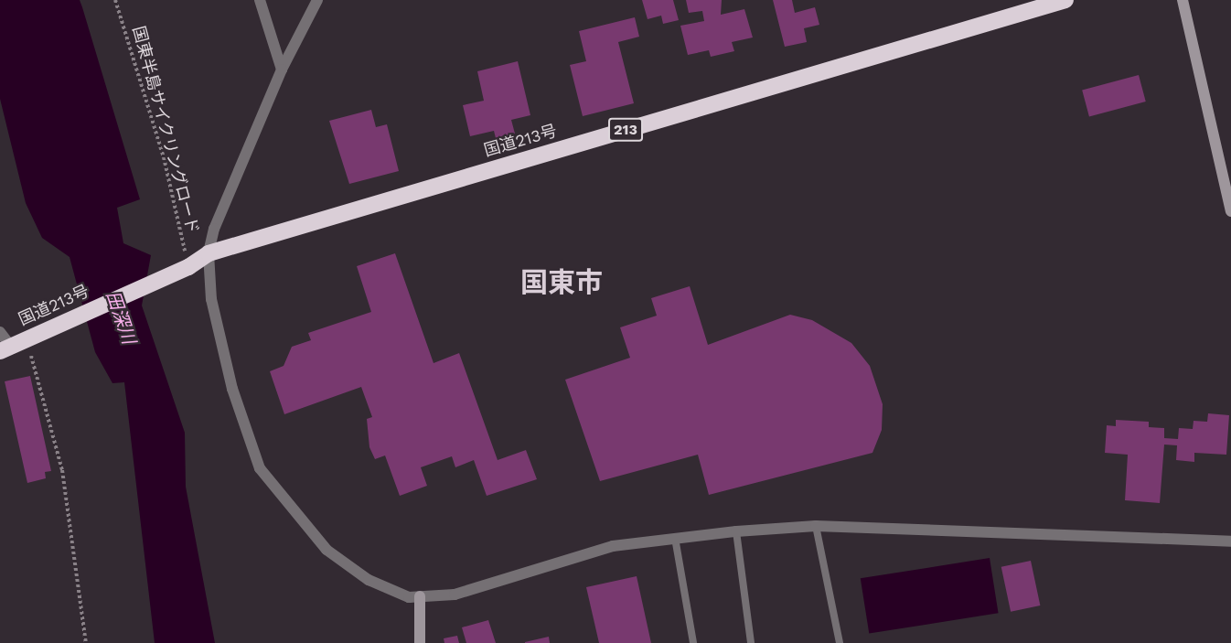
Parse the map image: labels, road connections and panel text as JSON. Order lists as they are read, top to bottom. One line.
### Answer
{"streets":{"highway":["213","国道213号"],"path":["国東半島サイクリングロード"]},"crossings":[["国東半島サイクリングロード","国道213号"]],"districts":["国東市"],"water":["田深川"]}
